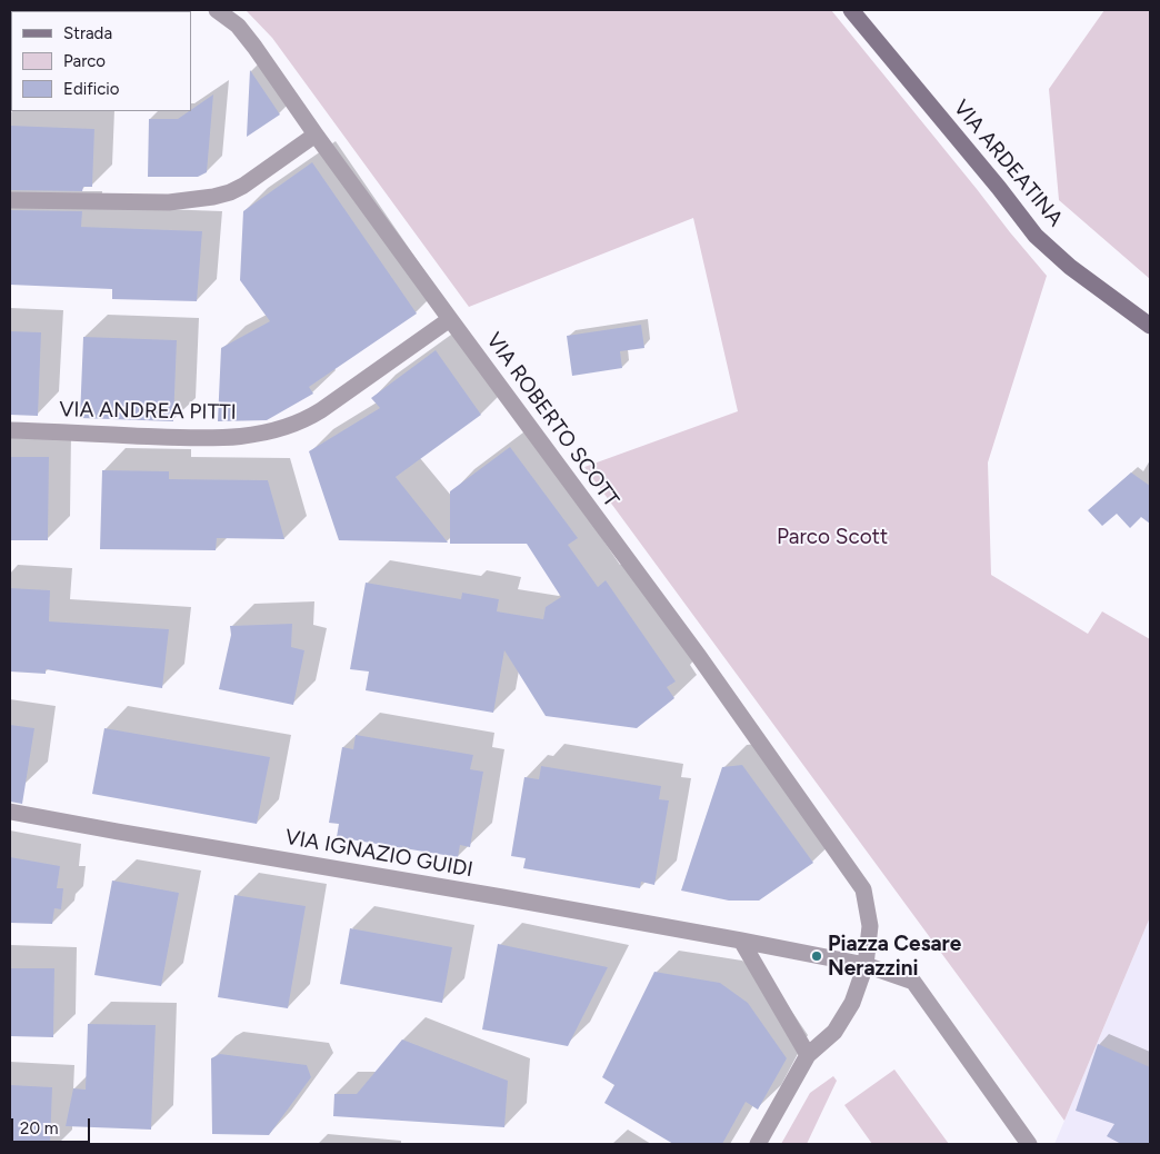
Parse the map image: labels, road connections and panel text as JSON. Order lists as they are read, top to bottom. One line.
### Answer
{"streets":{"street":["VIA ARDEATINA","VIA ANDREA PITTI","VIA ROBERTO SCOTT","VIA IGNAZIO GUIDI"]},"crossings":[["VIA ANDREA PITTI","VIA ROBERTO SCOTT"]],"parks":["Parco Scott"],"places":["Piazza Cesare Nerazzini"],"legend":["Strada","Parco","Edificio"],"scale_bar":"20 m"}
